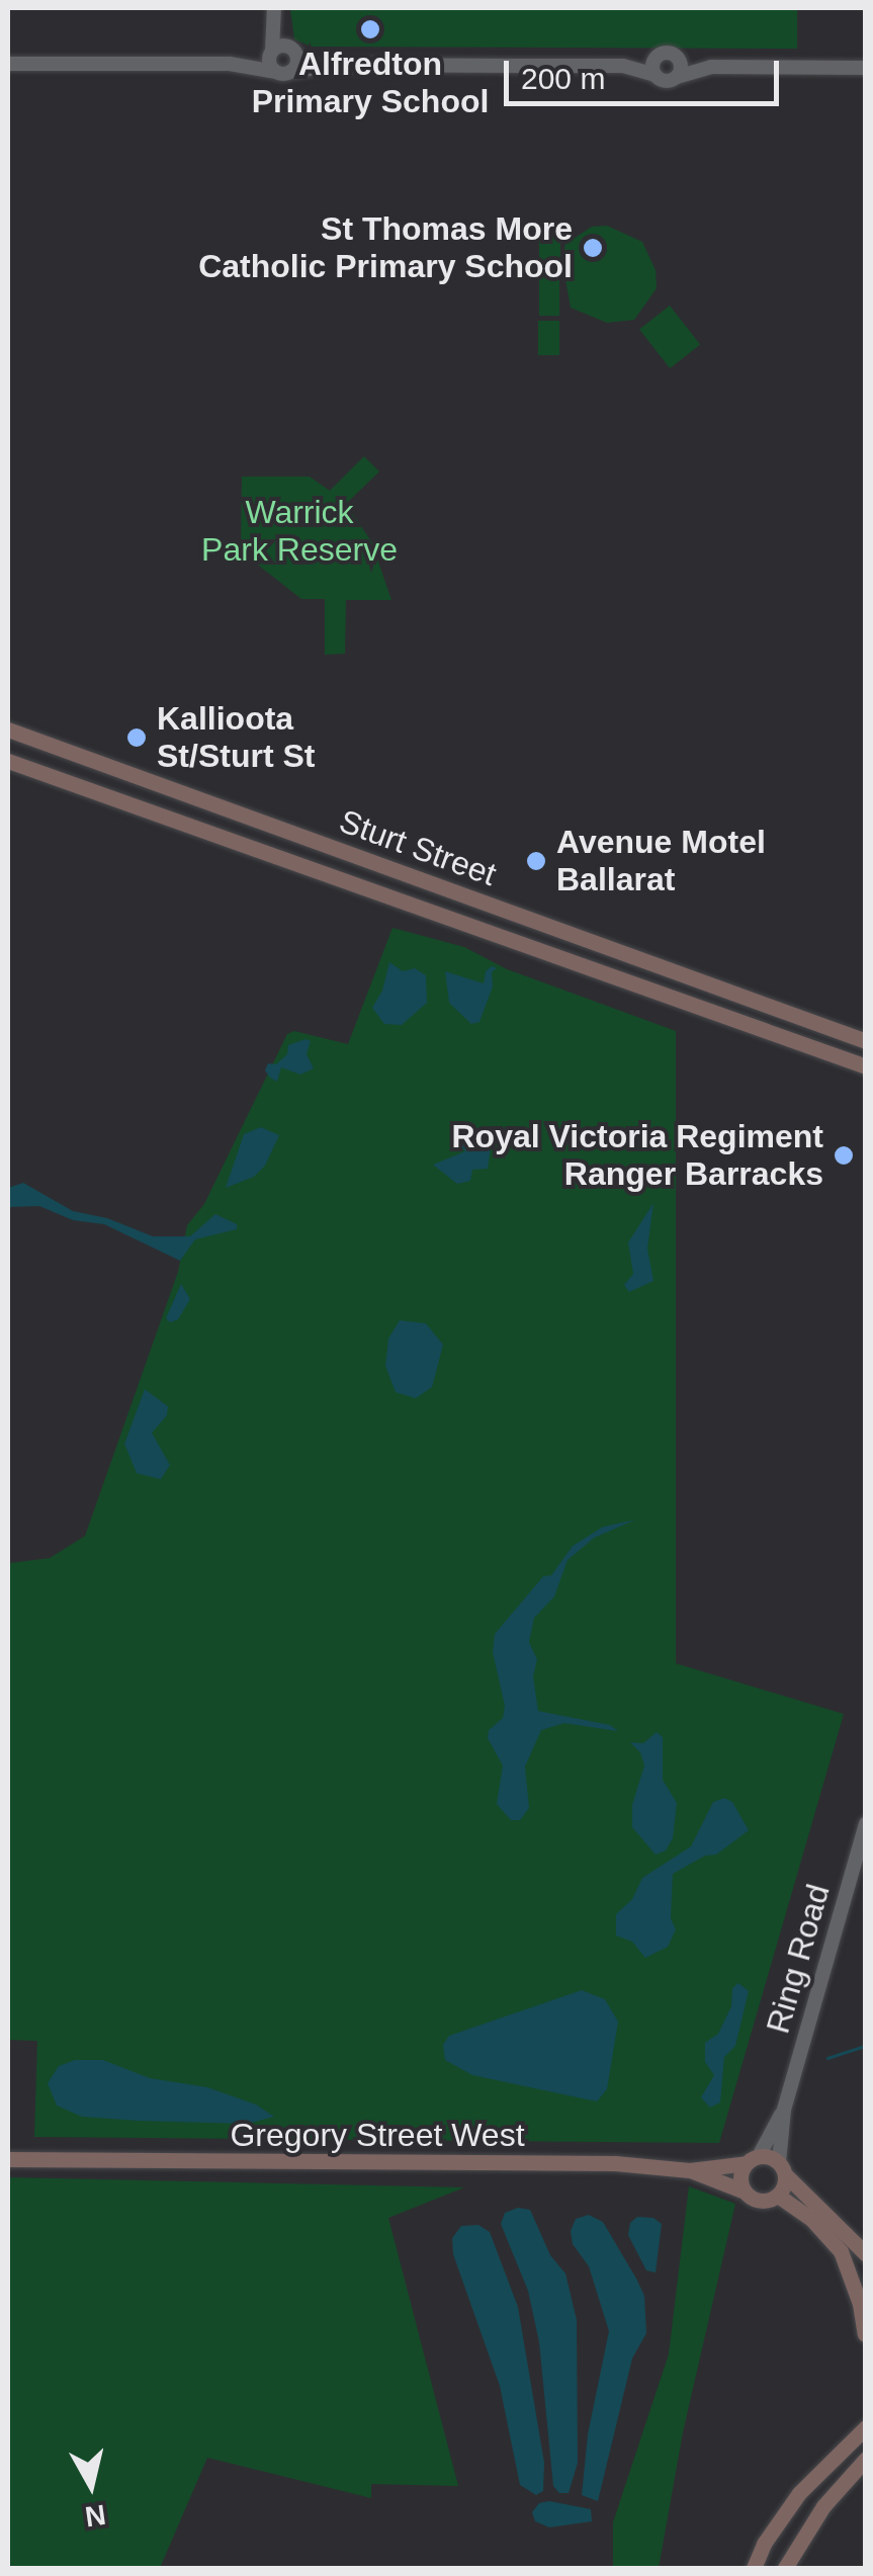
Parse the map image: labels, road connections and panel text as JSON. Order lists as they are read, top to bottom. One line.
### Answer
{"streets":{"main road":["Sturt Street","Gregory Street West"],"street":["Ring Road"]},"crossings":[["Ring Road","Gregory Street West"]],"parks":["Warrick Park Reserve"],"places":["Alfredton Primary School","St Thomas More Catholic Primary School","Kallioota St/Sturt St","Avenue Motel Ballarat","Royal Victoria Regiment Ranger Barracks"],"scale_bar":"200 m","north":"bottom"}
